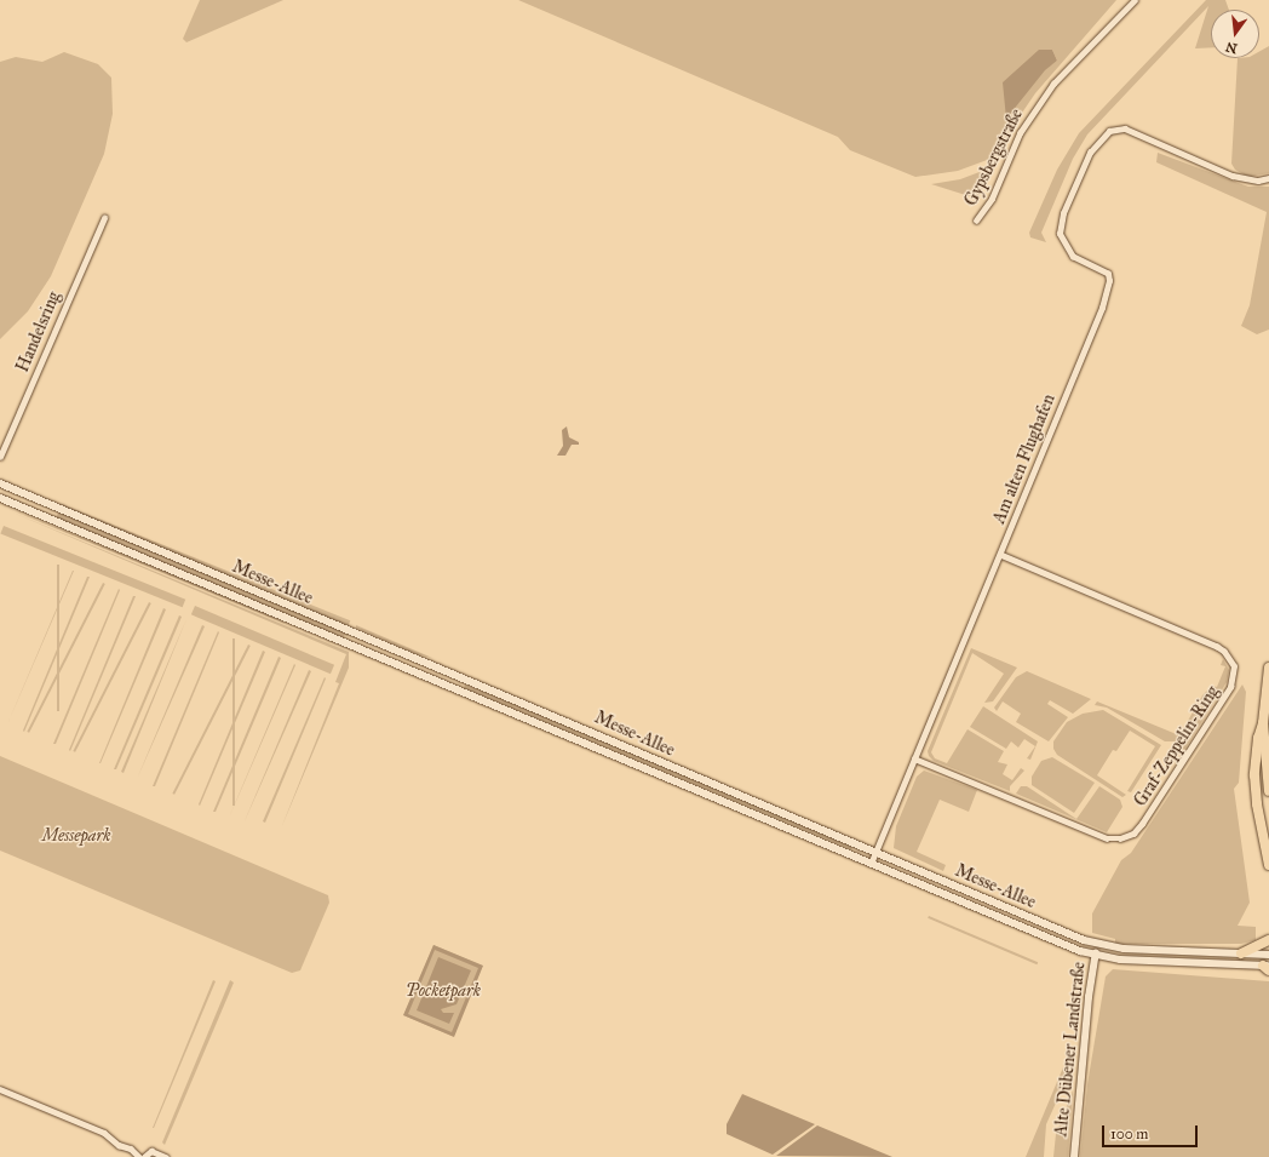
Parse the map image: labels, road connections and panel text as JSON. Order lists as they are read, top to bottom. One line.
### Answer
{"streets":{"main road":["Messe-Allee","Alte Dübener Landstraße"],"street":["Gypsbergstraße","Handelsring","Am alten Flughafen","Graf-Zeppelin-Ring"]},"crossings":[["Am alten Flughafen","Messe-Allee"],["Am alten Flughafen","Graf-Zeppelin-Ring"],["Messe-Allee","Alte Dübener Landstraße"]],"parks":["Messepark","Pocketpark"],"scale_bar":"100 m","north":"bottom"}
